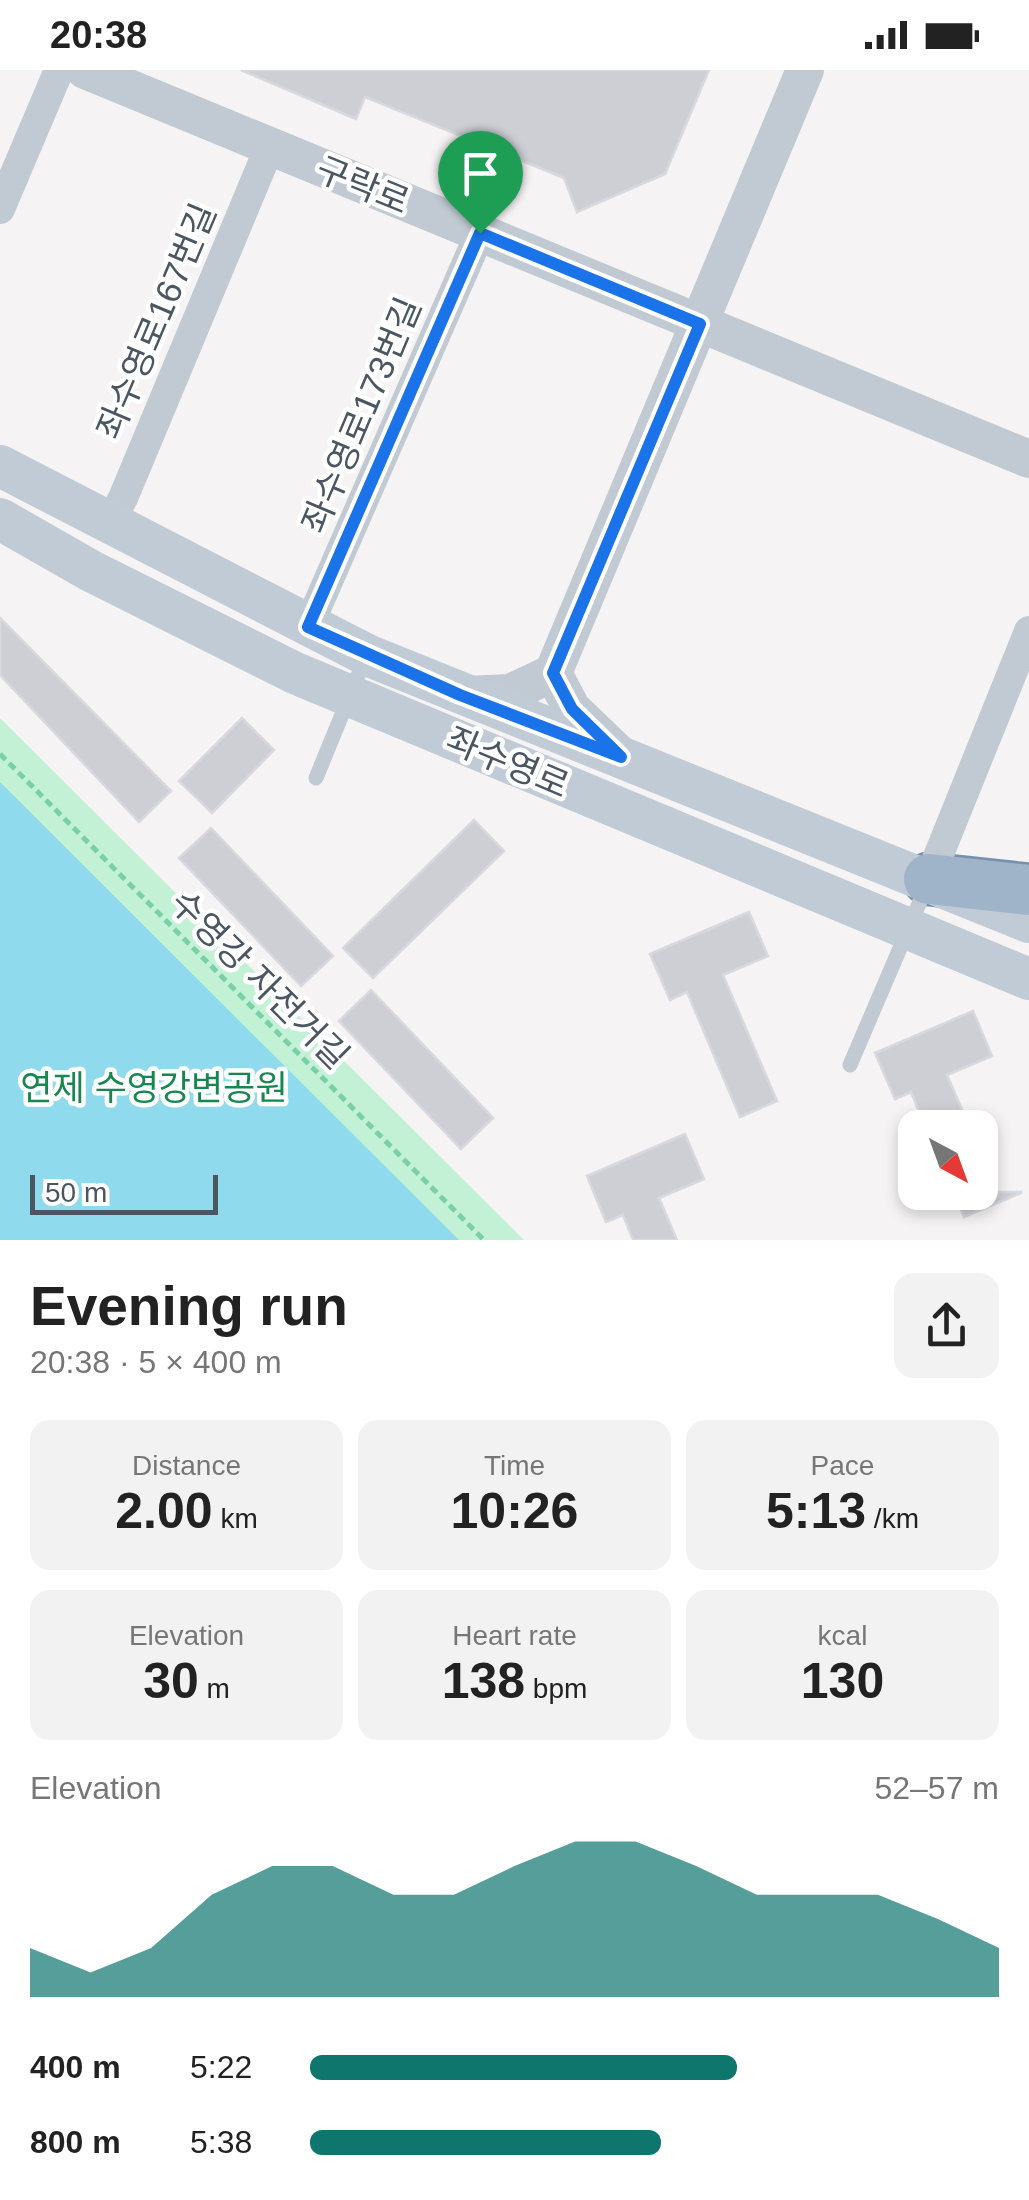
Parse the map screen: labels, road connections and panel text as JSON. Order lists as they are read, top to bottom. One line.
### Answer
{"streets":{"main road":["좌수영로"],"street":["구락로","좌수영로167번길","좌수영로173번길"],"path":["수영강 자전거길"]},"crossings":[["구락로","좌수영로167번길"],["구락로","좌수영로173번길"],["좌수영로167번길","좌수영로"],["좌수영로173번길","좌수영로"]],"parks":["연제 수영강변공원"],"scale_bar":"50 m","north":"bottom right","page":{"status":"20:38","scale":"50 m","heading":["Evening run","20:38 · 5 × 400 m"],"stats":[["Distance","2.00 km"],["Time","10:26"],["Pace","5:13 /km"],["Elevation","30 m"],["Heart rate","138 bpm"],["kcal","130"]],"chart":["Elevation","52–57 m"],"list":[{"name":"400 m","note":"5:22"},{"name":"800 m","note":"5:38"}]}}
